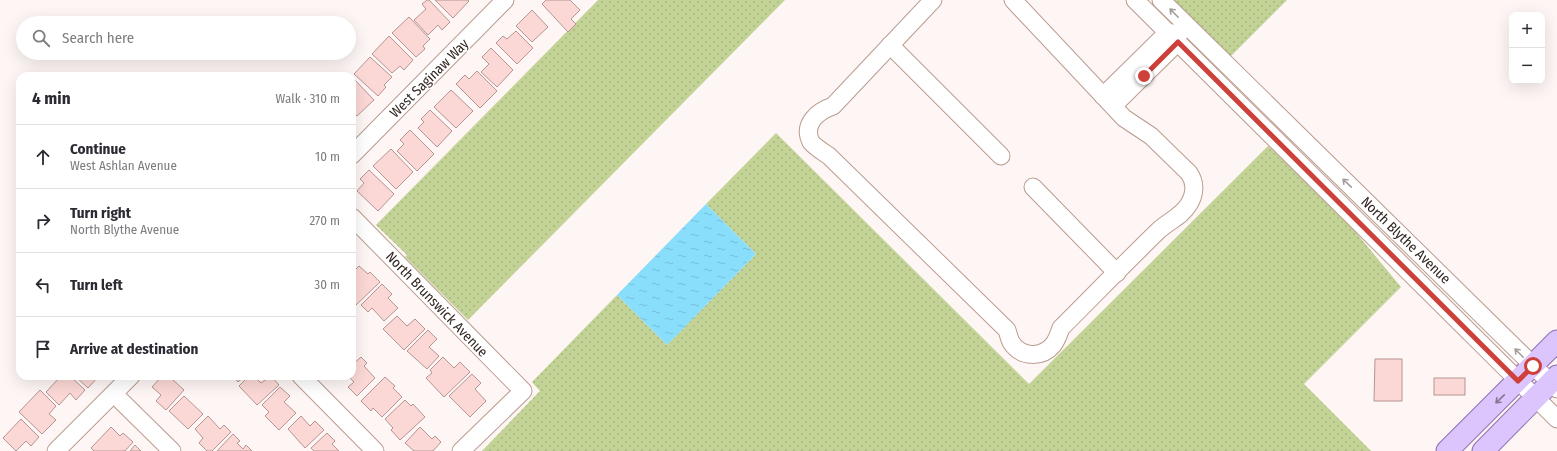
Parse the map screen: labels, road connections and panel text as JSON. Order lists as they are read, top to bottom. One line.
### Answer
{"streets":{"street":["West Saginaw Way","North Blythe Avenue","North Brunswick Avenue"]},"page":{"map_buttons":["+","−"],"search":"Search here","heading":["4 min","Walk · 310 m"],"list":[["Continue","West Ashlan Avenue","10 m"],["Turn right","North Blythe Avenue","270 m"],["Turn left","30 m"],"Arrive at destination"]}}
